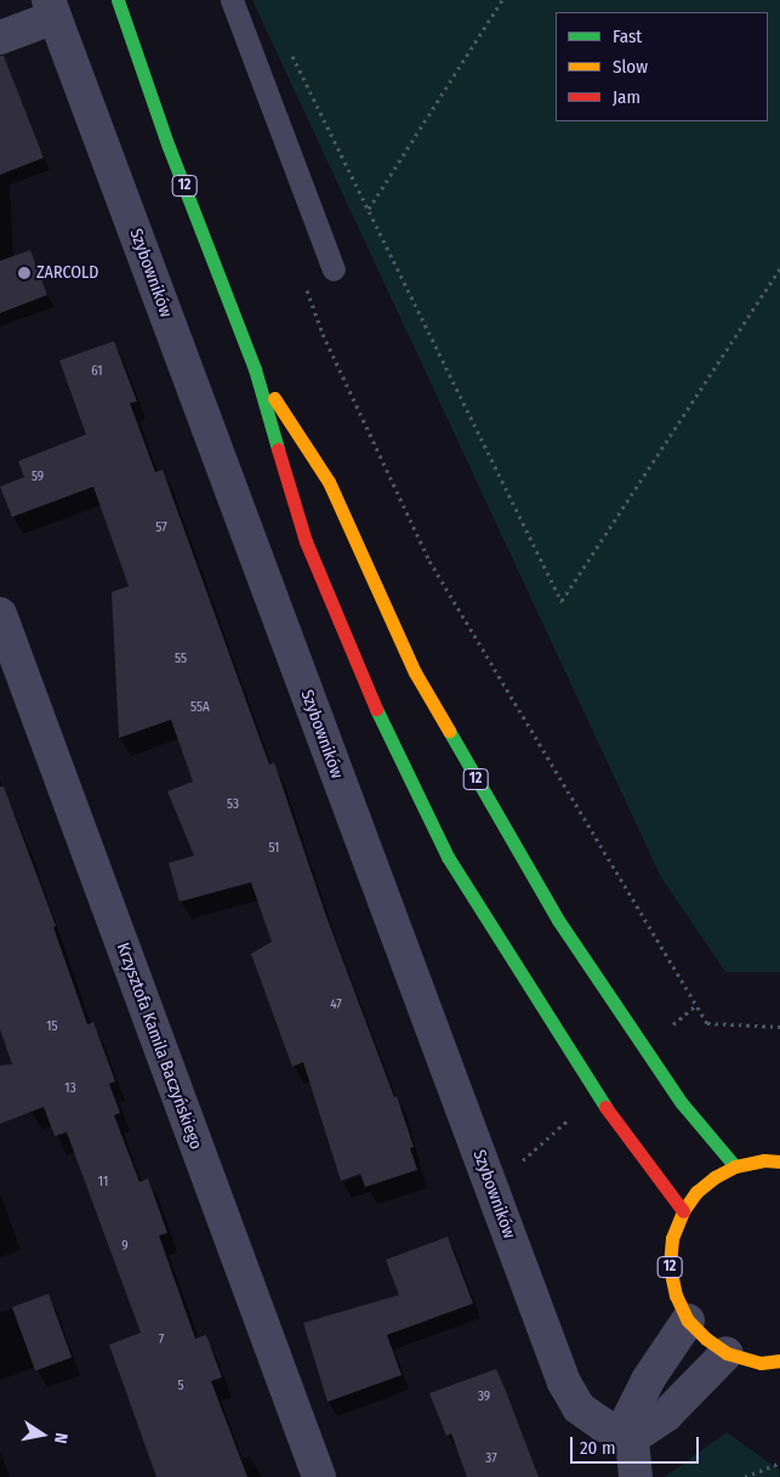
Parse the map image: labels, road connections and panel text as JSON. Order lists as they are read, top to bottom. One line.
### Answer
{"streets":{"main road":["12"],"street":["Szybowników","Krzysztofa Kamila Baczyńskiego"]},"places":["ZARCOLD"],"house_numbers":["61","59","57","55","55A","53","51","47","15","13","11","9","7","5","39","37"],"legend":["Fast","Slow","Jam"],"scale_bar":"20 m","north":"right"}
